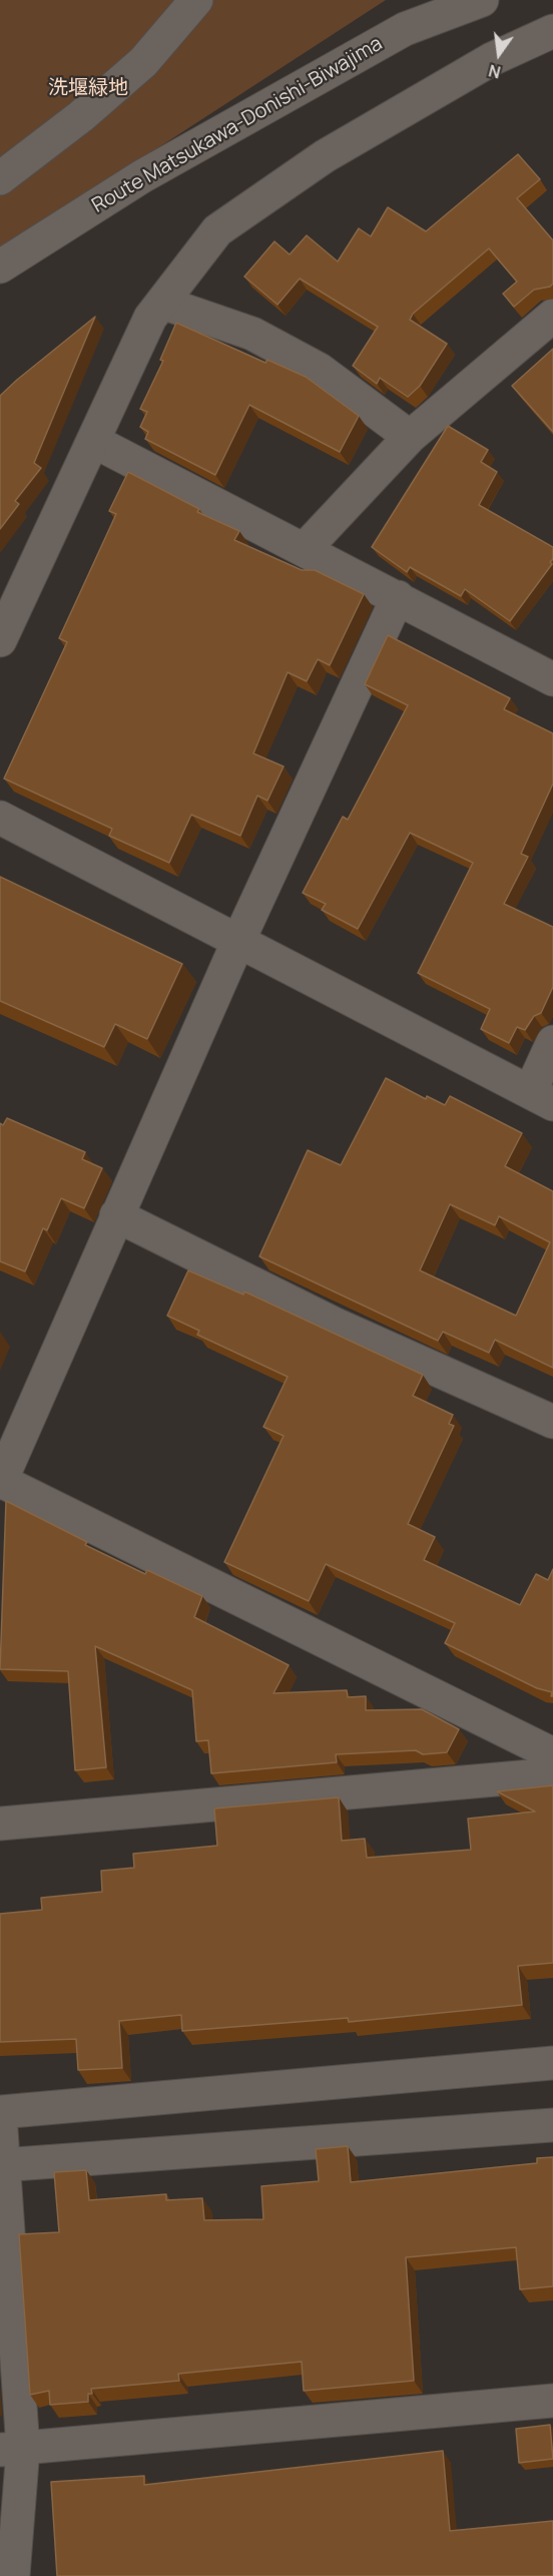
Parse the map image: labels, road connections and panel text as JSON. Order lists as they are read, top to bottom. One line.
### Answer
{"streets":{"street":["Route Matsukawa-Donishi-Biwajima"]},"parks":["洗堰緑地"],"north":"bottom"}
